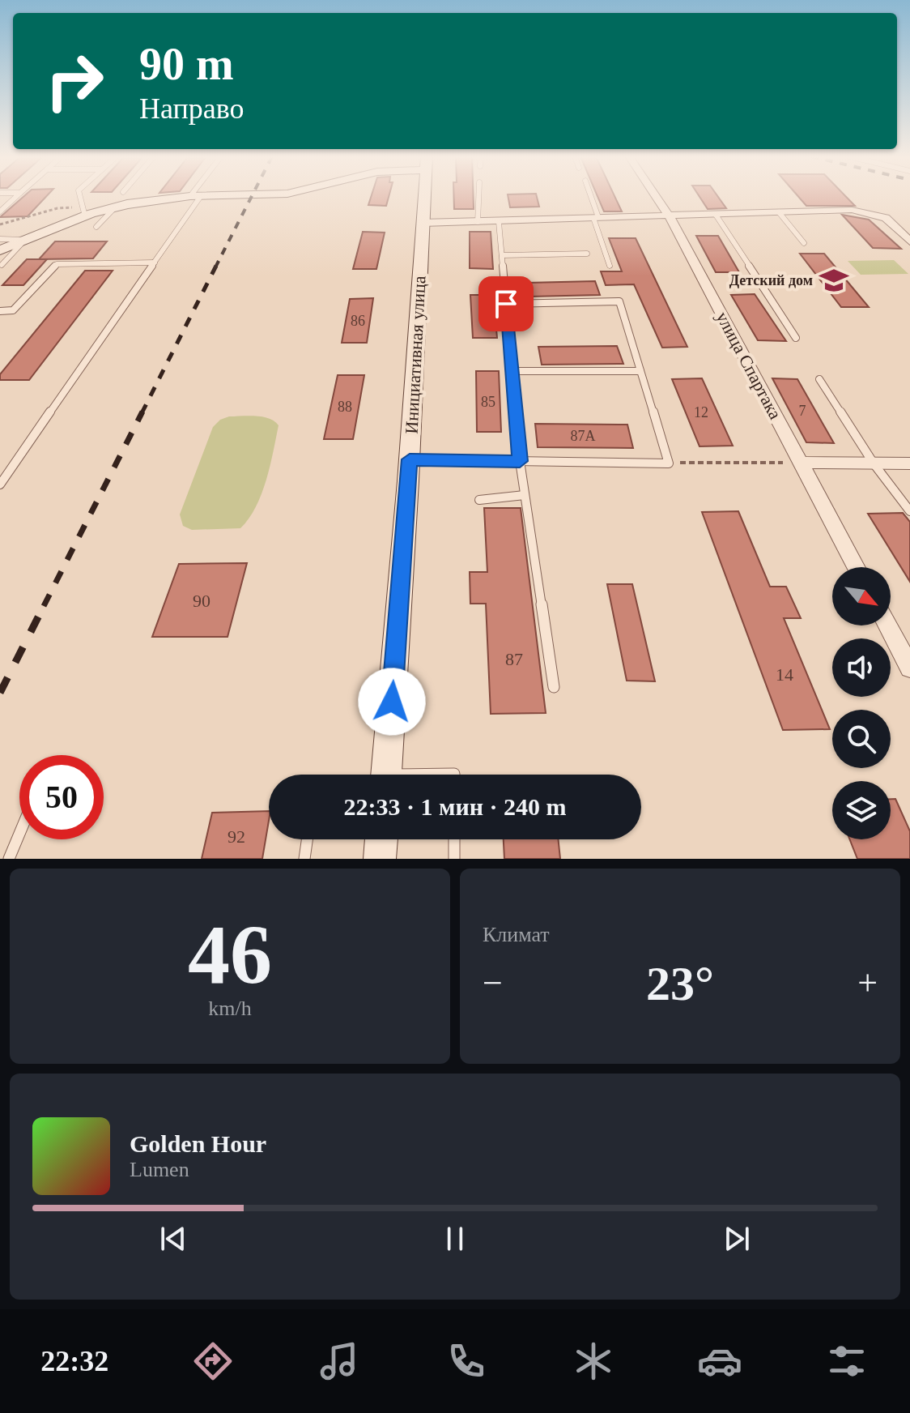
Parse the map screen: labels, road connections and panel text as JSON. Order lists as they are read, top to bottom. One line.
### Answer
{"streets":{"main road":["Инициативная улица"],"street":["улица Спартака"]},"places":{"school or university":["Детский дом"]},"house_numbers":["86","85","88","7","12","87А","90","87","14","92"],"north":"bottom right","page":{"turn":["90 m","Направо"],"limit":"50","trip":"22:33 · 1 мин · 240 m","tile":[["46","km/h"],"Климат"],"heat":["−","23°","+"],"song":["Golden Hour","Lumen"],"tabs":"22:32"}}
